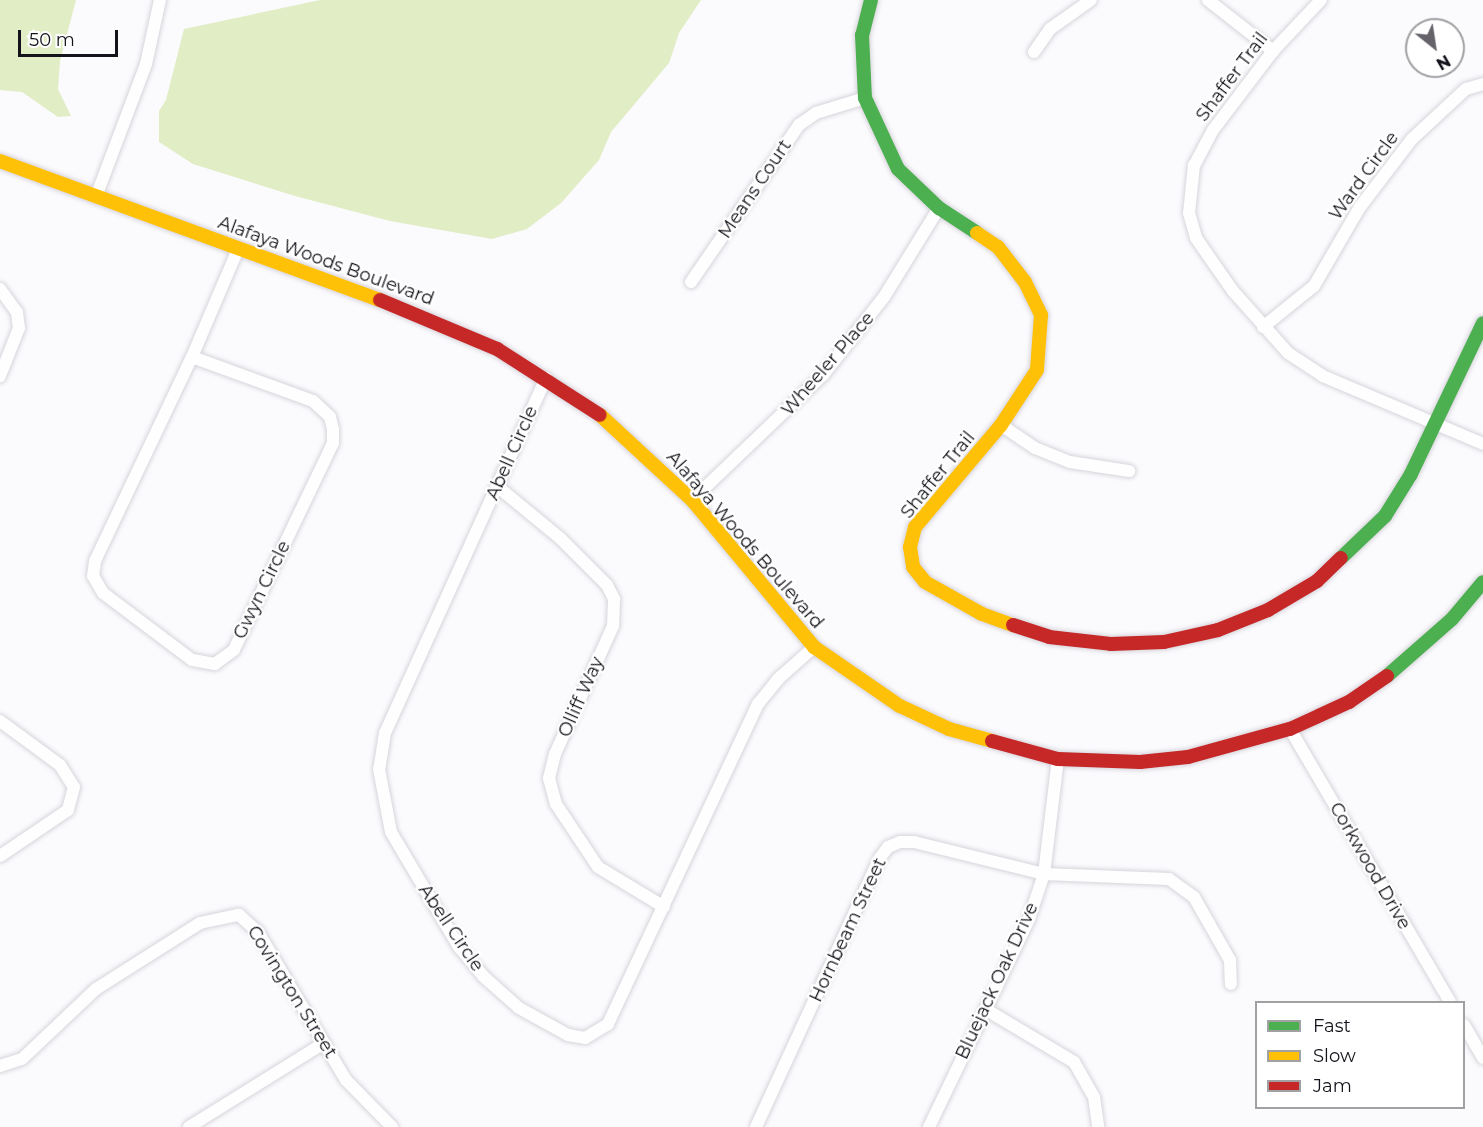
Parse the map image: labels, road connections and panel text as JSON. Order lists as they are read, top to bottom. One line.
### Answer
{"streets":{"street":["Shaffer Trail","Ward Circle","Means Court","Alafaya Woods Boulevard","Wheeler Place","Abell Circle","Gwyn Circle","Olliff Way","Corkwood Drive","Hornbeam Street","Bluejack Oak Drive","Covington Street"]},"crossings":[["Shaffer Trail","Ward Circle"],["Shaffer Trail","Means Court"],["Shaffer Trail","Wheeler Place"],["Alafaya Woods Boulevard","Wheeler Place"],["Alafaya Woods Boulevard","Abell Circle"],["Alafaya Woods Boulevard","Gwyn Circle"],["Alafaya Woods Boulevard","Corkwood Drive"],["Alafaya Woods Boulevard","Bluejack Oak Drive"],["Abell Circle","Olliff Way"],["Hornbeam Street","Bluejack Oak Drive"]],"legend":["Fast","Slow","Jam"],"scale_bar":"50 m","north":"bottom right"}
